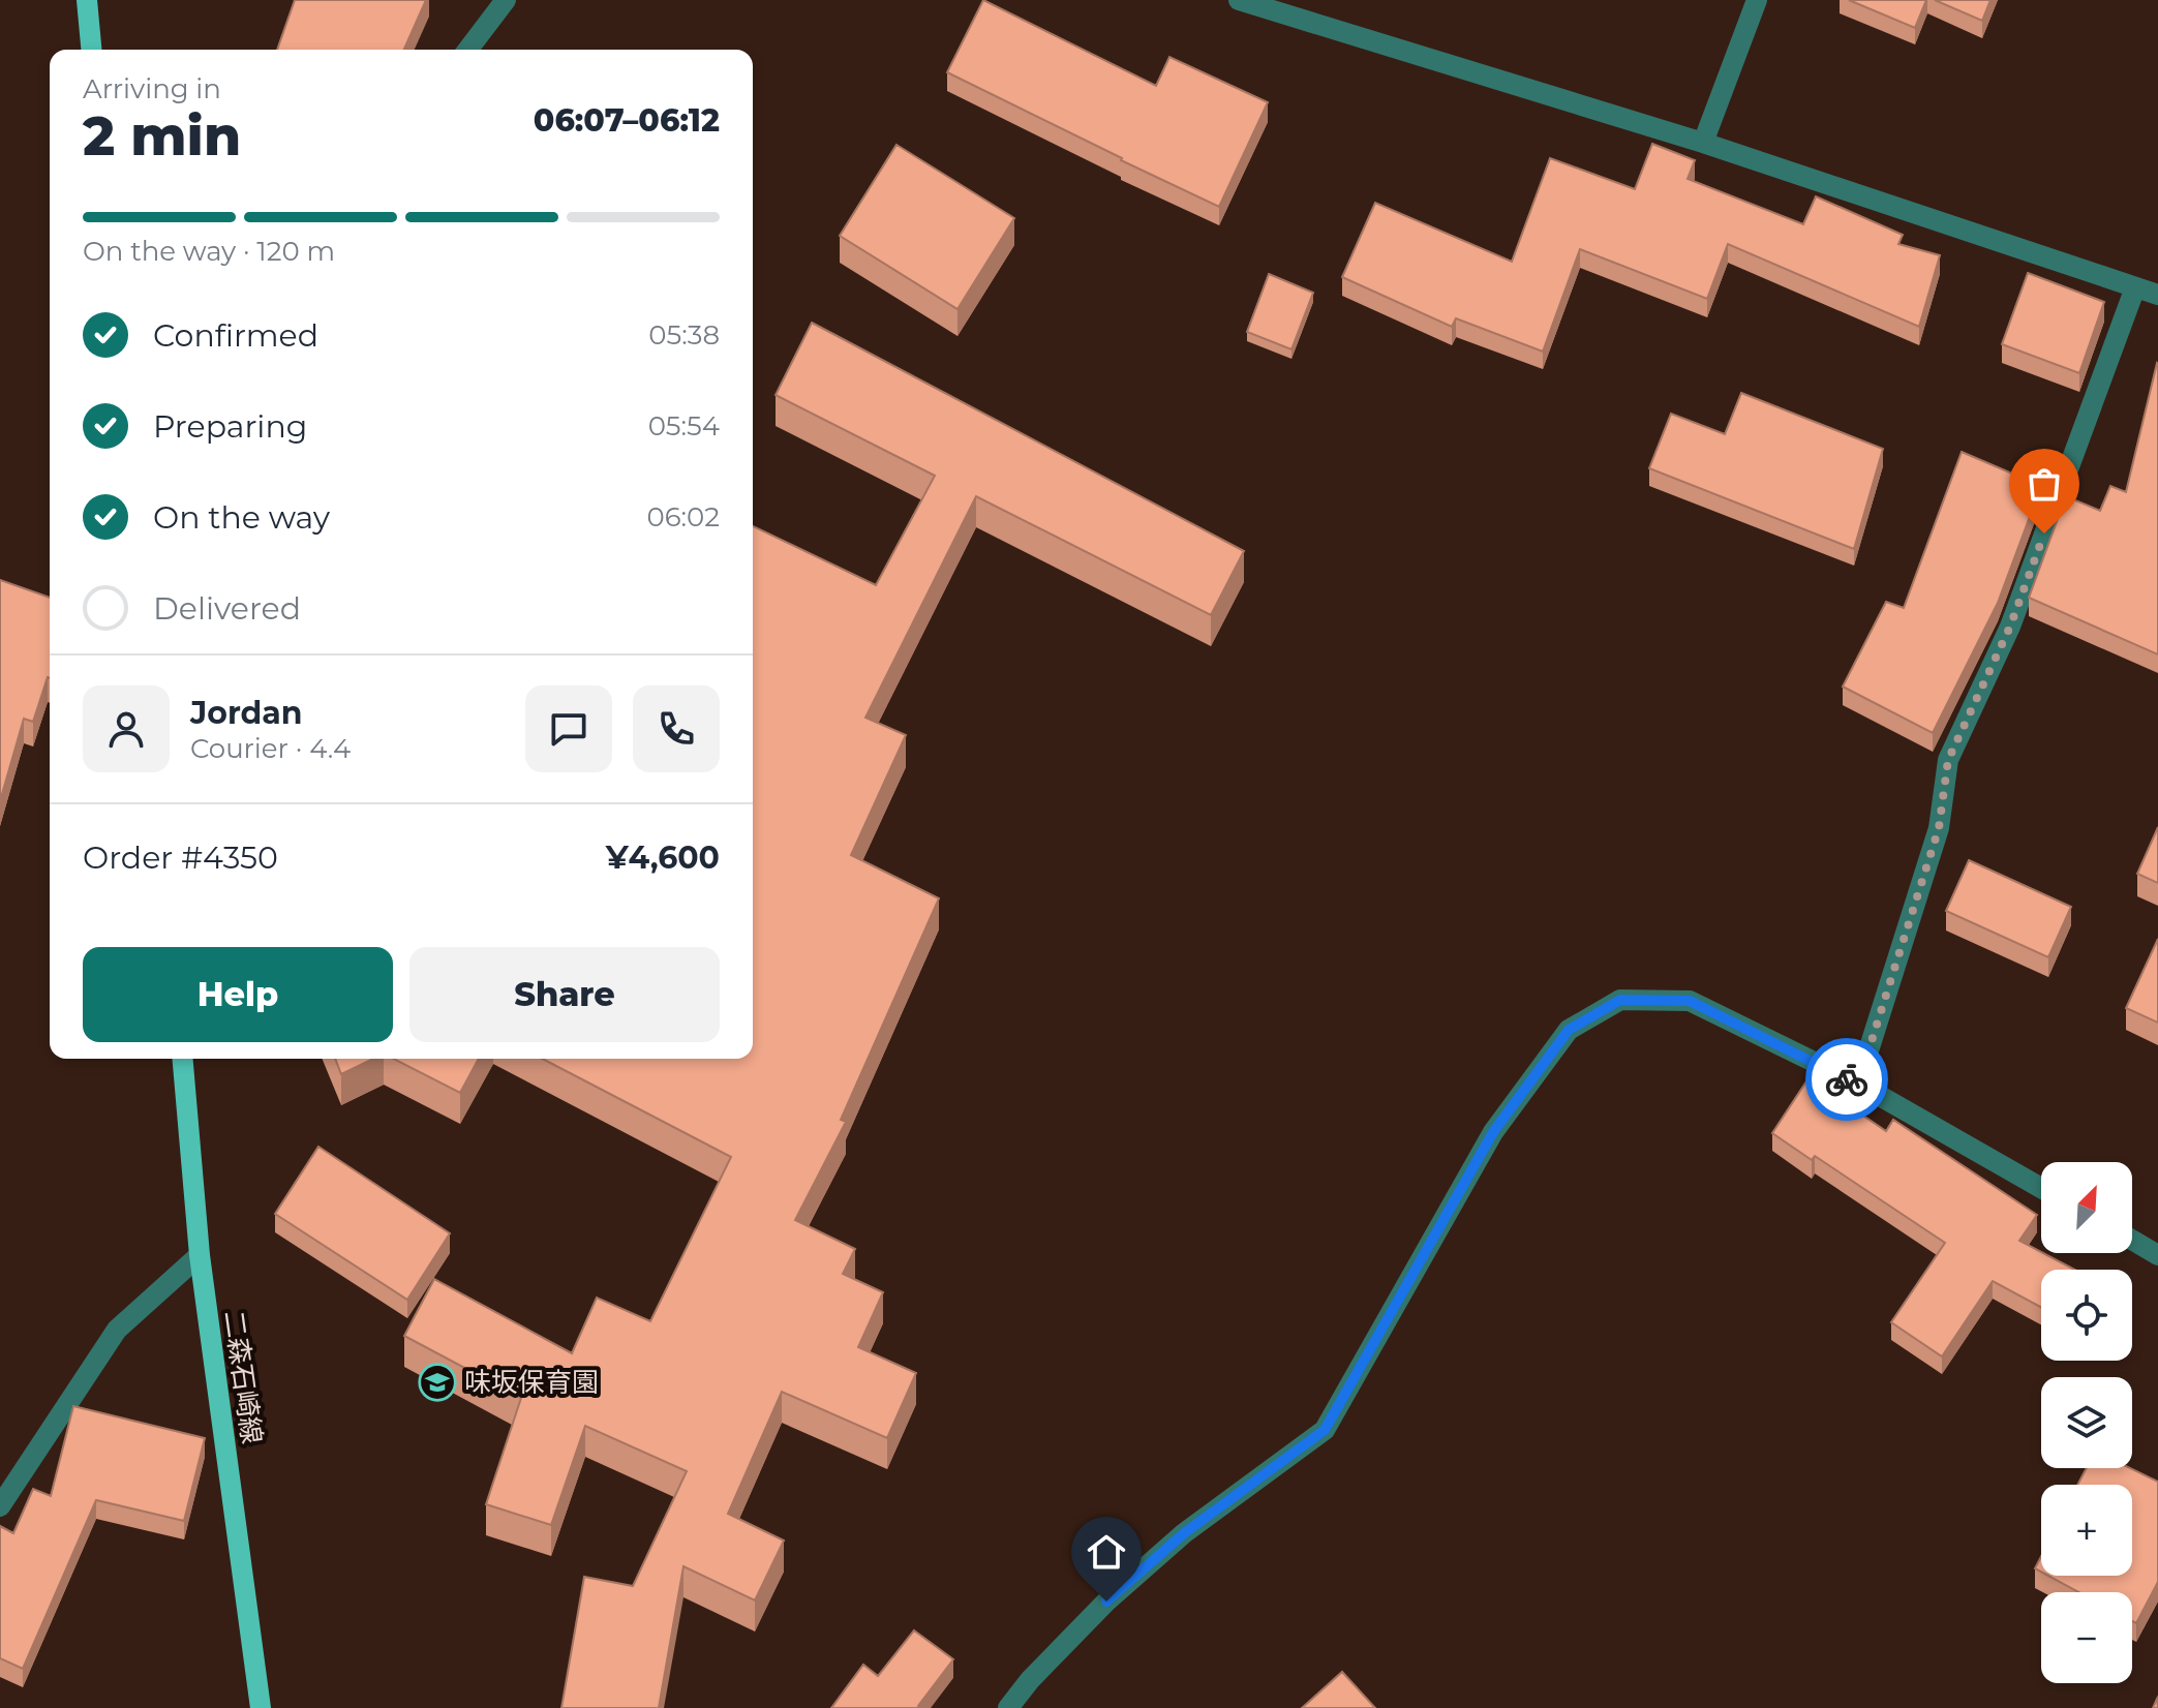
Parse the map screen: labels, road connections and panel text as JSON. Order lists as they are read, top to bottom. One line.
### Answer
{"streets":{"main road":["二森石崎線"]},"places":{"school or university":["味坂保育園"]},"north":"top right","page":{"heading":["2 min","Arriving in","06:07–06:12"],"panel":["Jordan","Courier · 4.4","Order #4350","¥4,600"],"bar":"On the way · 120 m","list":[["Confirmed","05:38"],["Preparing","05:54"],["On the way","06:02"],"Delivered"],"buttons":["Help","Share"],"map_buttons":["+","−"]}}
